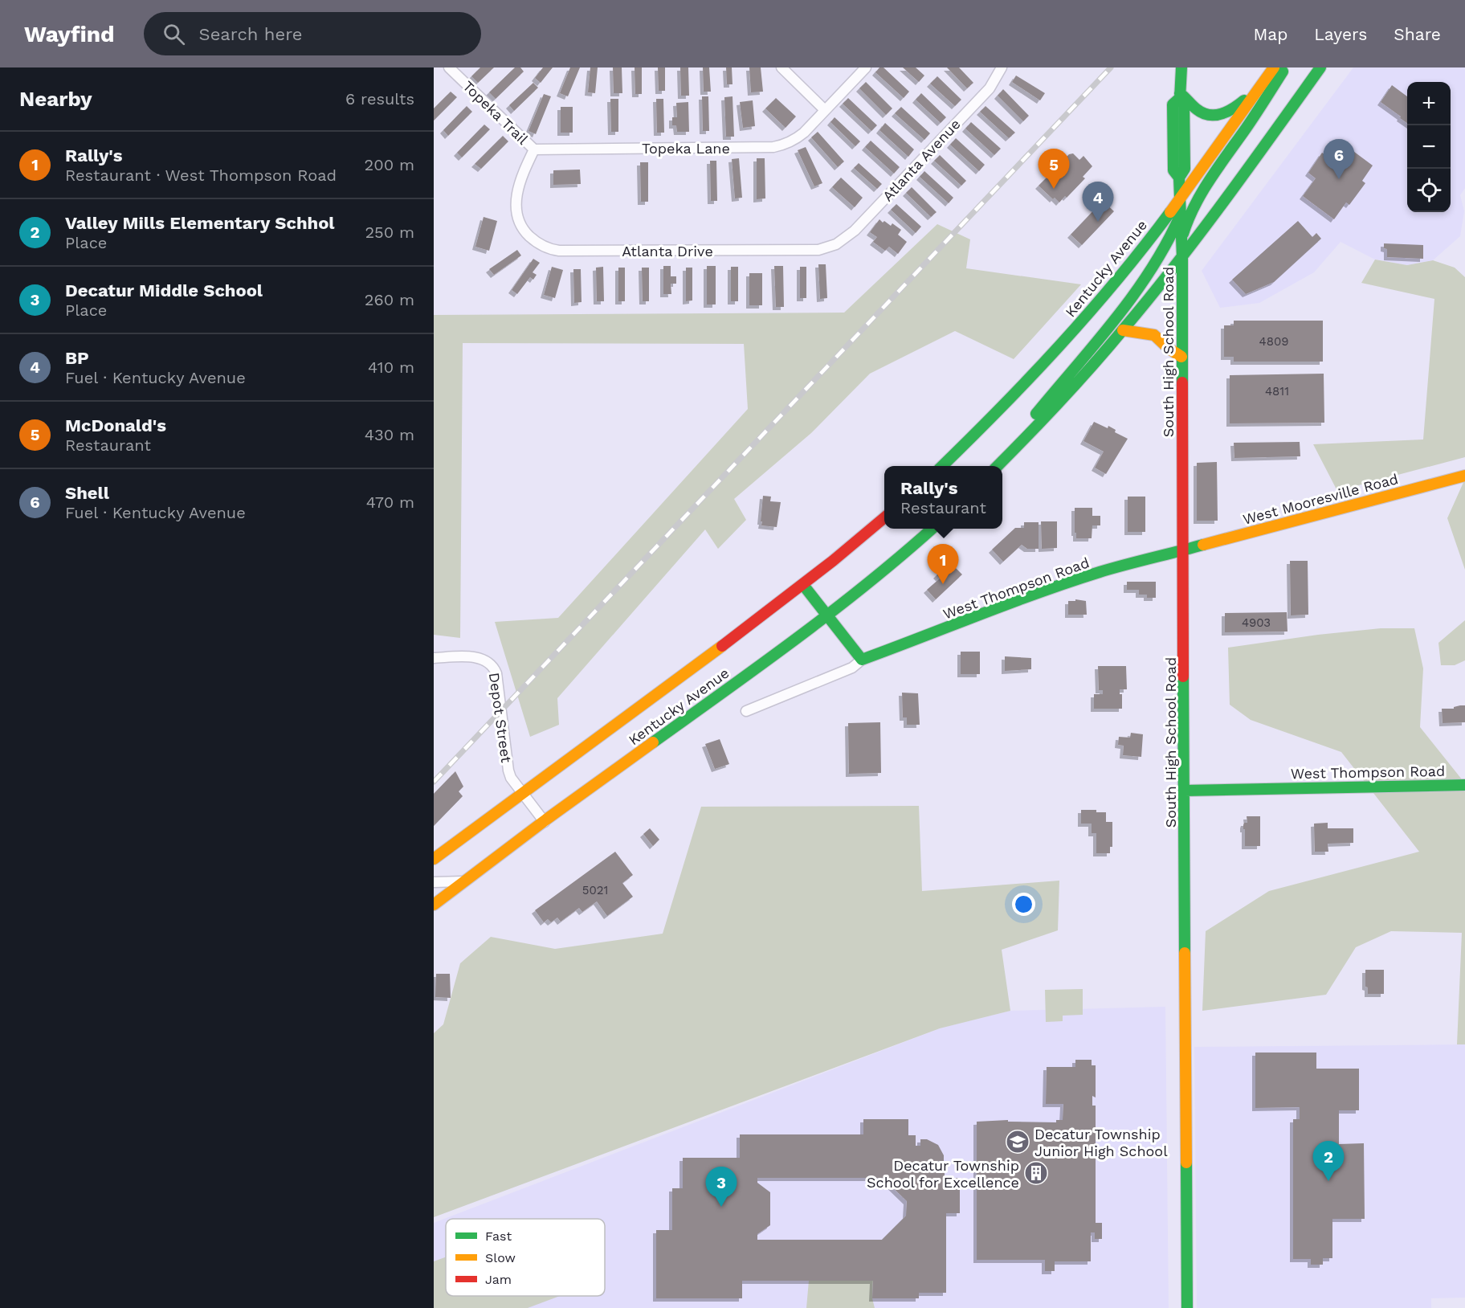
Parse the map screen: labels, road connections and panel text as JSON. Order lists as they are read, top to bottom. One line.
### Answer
{"streets":{"main road":["Kentucky Avenue","South High School Road","West Mooresville Road","West Thompson Road"],"street":["Topeka Trail","Topeka Lane","Atlanta Avenue","Atlanta Drive","Depot Street"]},"crossings":[["Topeka Trail","Topeka Lane"],["Topeka Trail","Atlanta Drive"],["Atlanta Avenue","Atlanta Drive"],["Kentucky Avenue","South High School Road"],["Kentucky Avenue","Depot Street"],["South High School Road","West Mooresville Road"],["South High School Road","West Thompson Road"],["West Mooresville Road","West Thompson Road"]],"places":{"school or university":["Decatur Township Junior High School"],"building":["Decatur Township School for Excellence"]},"house_numbers":["4809","4811","4903","5021"],"legend":["Fast","Slow","Jam"],"page":{"header":"Wayfind","search":"Search here","nav":["Map","Layers","Share"],"heading":["Nearby","6 results"],"map_buttons":["+","−"],"list":[{"mark":"1","name":"Rally's","note":"Restaurant · West Thompson Road","value":"200 m"},{"mark":"2","name":"Valley Mills Elementary Schhol","note":"Place","value":"250 m"},{"mark":"3","name":"Decatur Middle School","note":"Place","value":"260 m"},{"mark":"4","name":"BP","note":"Fuel · Kentucky Avenue","value":"410 m"},{"mark":"5","name":"McDonald's","note":"Restaurant","value":"430 m"},{"mark":"6","name":"Shell","note":"Fuel · Kentucky Avenue","value":"470 m"}],"pins":["6","5","4","1","2","3"],"popup":["Rally's","Restaurant"]}}
